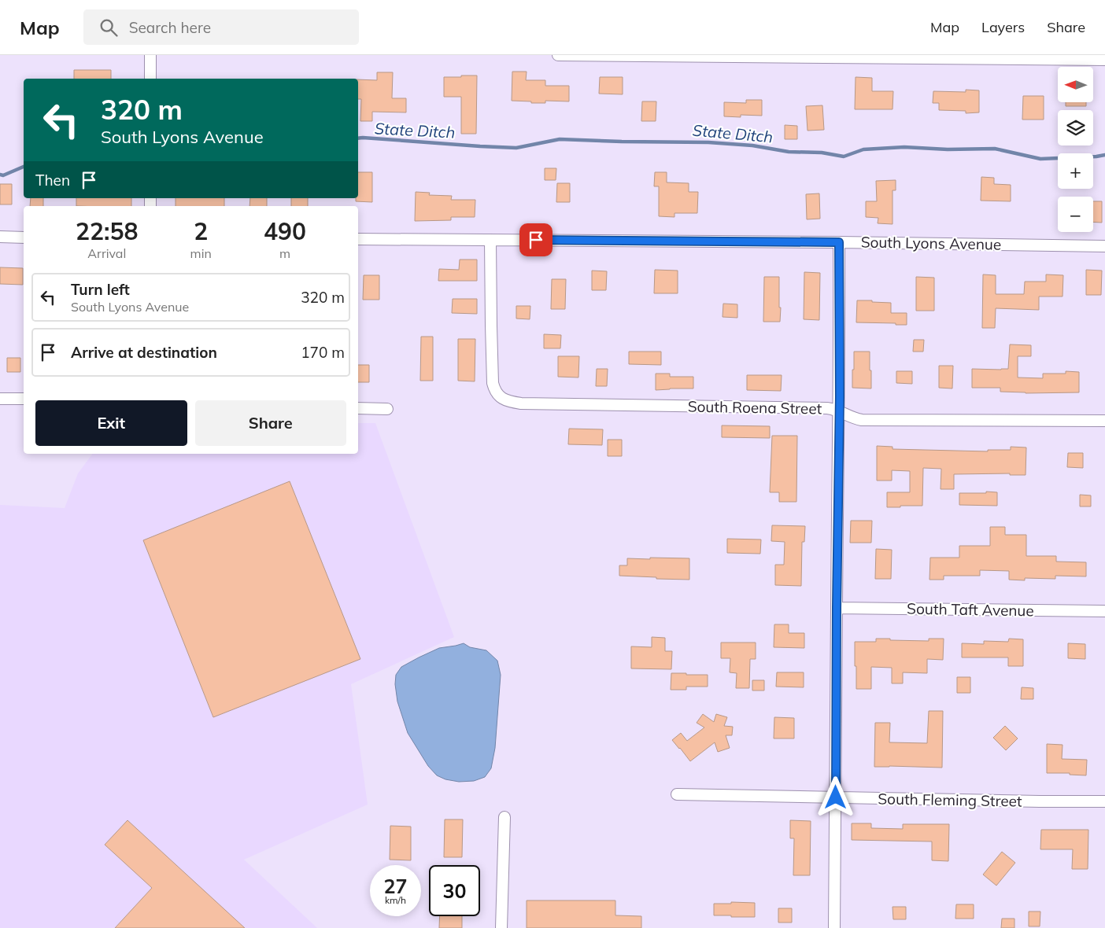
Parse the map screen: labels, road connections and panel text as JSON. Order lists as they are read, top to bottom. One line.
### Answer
{"streets":{"street":["South Lyons Avenue","South Roena Street","South Taft Avenue","South Fleming Street"]},"crossings":[["South Lyons Avenue","South Roena Street"]],"water":["State Ditch"],"north":"left","page":{"header":"Map","search":"Search here","nav":["Map","Layers","Share"],"map_buttons":["+","−"],"turn":["320 m","South Lyons Avenue"],"then":"Then","eta":["22:58","Arrival","2","min","490","m"],"list":[{"name":"Turn left","note":"South Lyons Avenue","value":"320 m"},{"name":"Arrive at destination","value":"170 m"}],"buttons":["Exit","Share"],"speed":"27 km/h","limit":"30"}}
